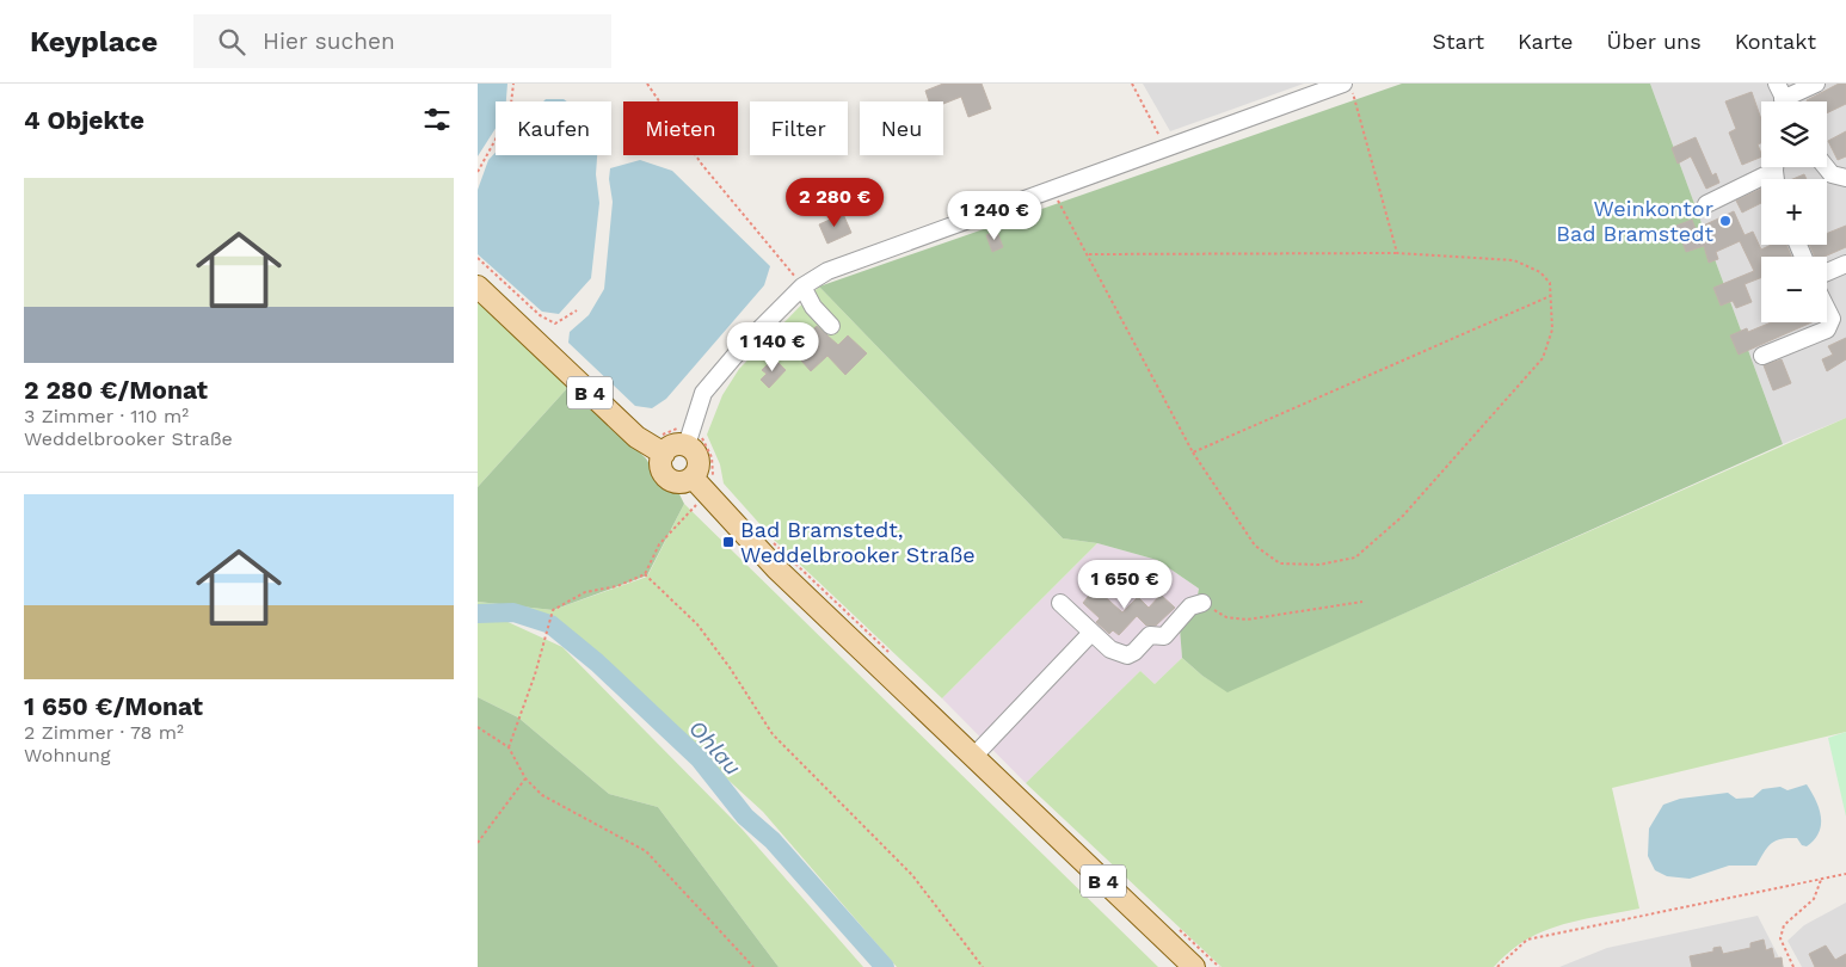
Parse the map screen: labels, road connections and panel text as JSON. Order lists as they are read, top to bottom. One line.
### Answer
{"streets":{"main road":["B 4"]},"water":["Ohlau"],"places":{"other":["Weinkontor Bad Bramstedt"],"transit":["Bad Bramstedt, Weddelbrooker Straße"]},"page":{"header":"Keyplace","search":"Hier suchen","nav":["Start","Karte","Über uns","Kontakt"],"heading":"4 Objekte","map_buttons":["+","−"],"chip":["Kaufen","Mieten","Filter","Neu"],"list":[{"name":"2 280 €/Monat","note":"3 Zimmer · 110 m² · Weddelbrooker Straße"},{"name":"1 650 €/Monat","note":"2 Zimmer · 78 m² · Wohnung"}],"price":["2 280 €","1 240 €","1 140 €","1 650 €"]}}
